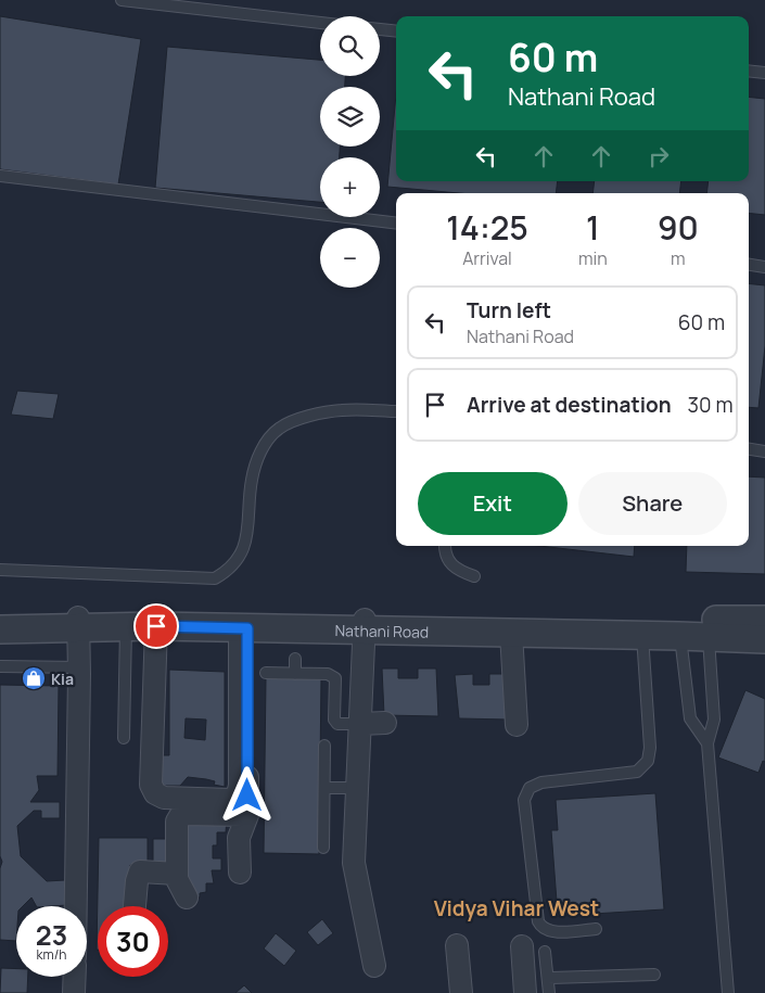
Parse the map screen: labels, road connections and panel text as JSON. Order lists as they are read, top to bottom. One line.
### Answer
{"streets":{"street":["Nathani Road"]},"districts":["Vidya Vihar West"],"places":{"shop":["Kia"]},"page":{"map_buttons":["+","−"],"turn":["60 m","Nathani Road"],"eta":["14:25","Arrival","1","min","90","m"],"list":[{"name":"Turn left","note":"Nathani Road","value":"60 m"},{"name":"Arrive at destination","value":"30 m"}],"buttons":["Exit","Share"],"speed":"23 km/h","limit":"30"}}
